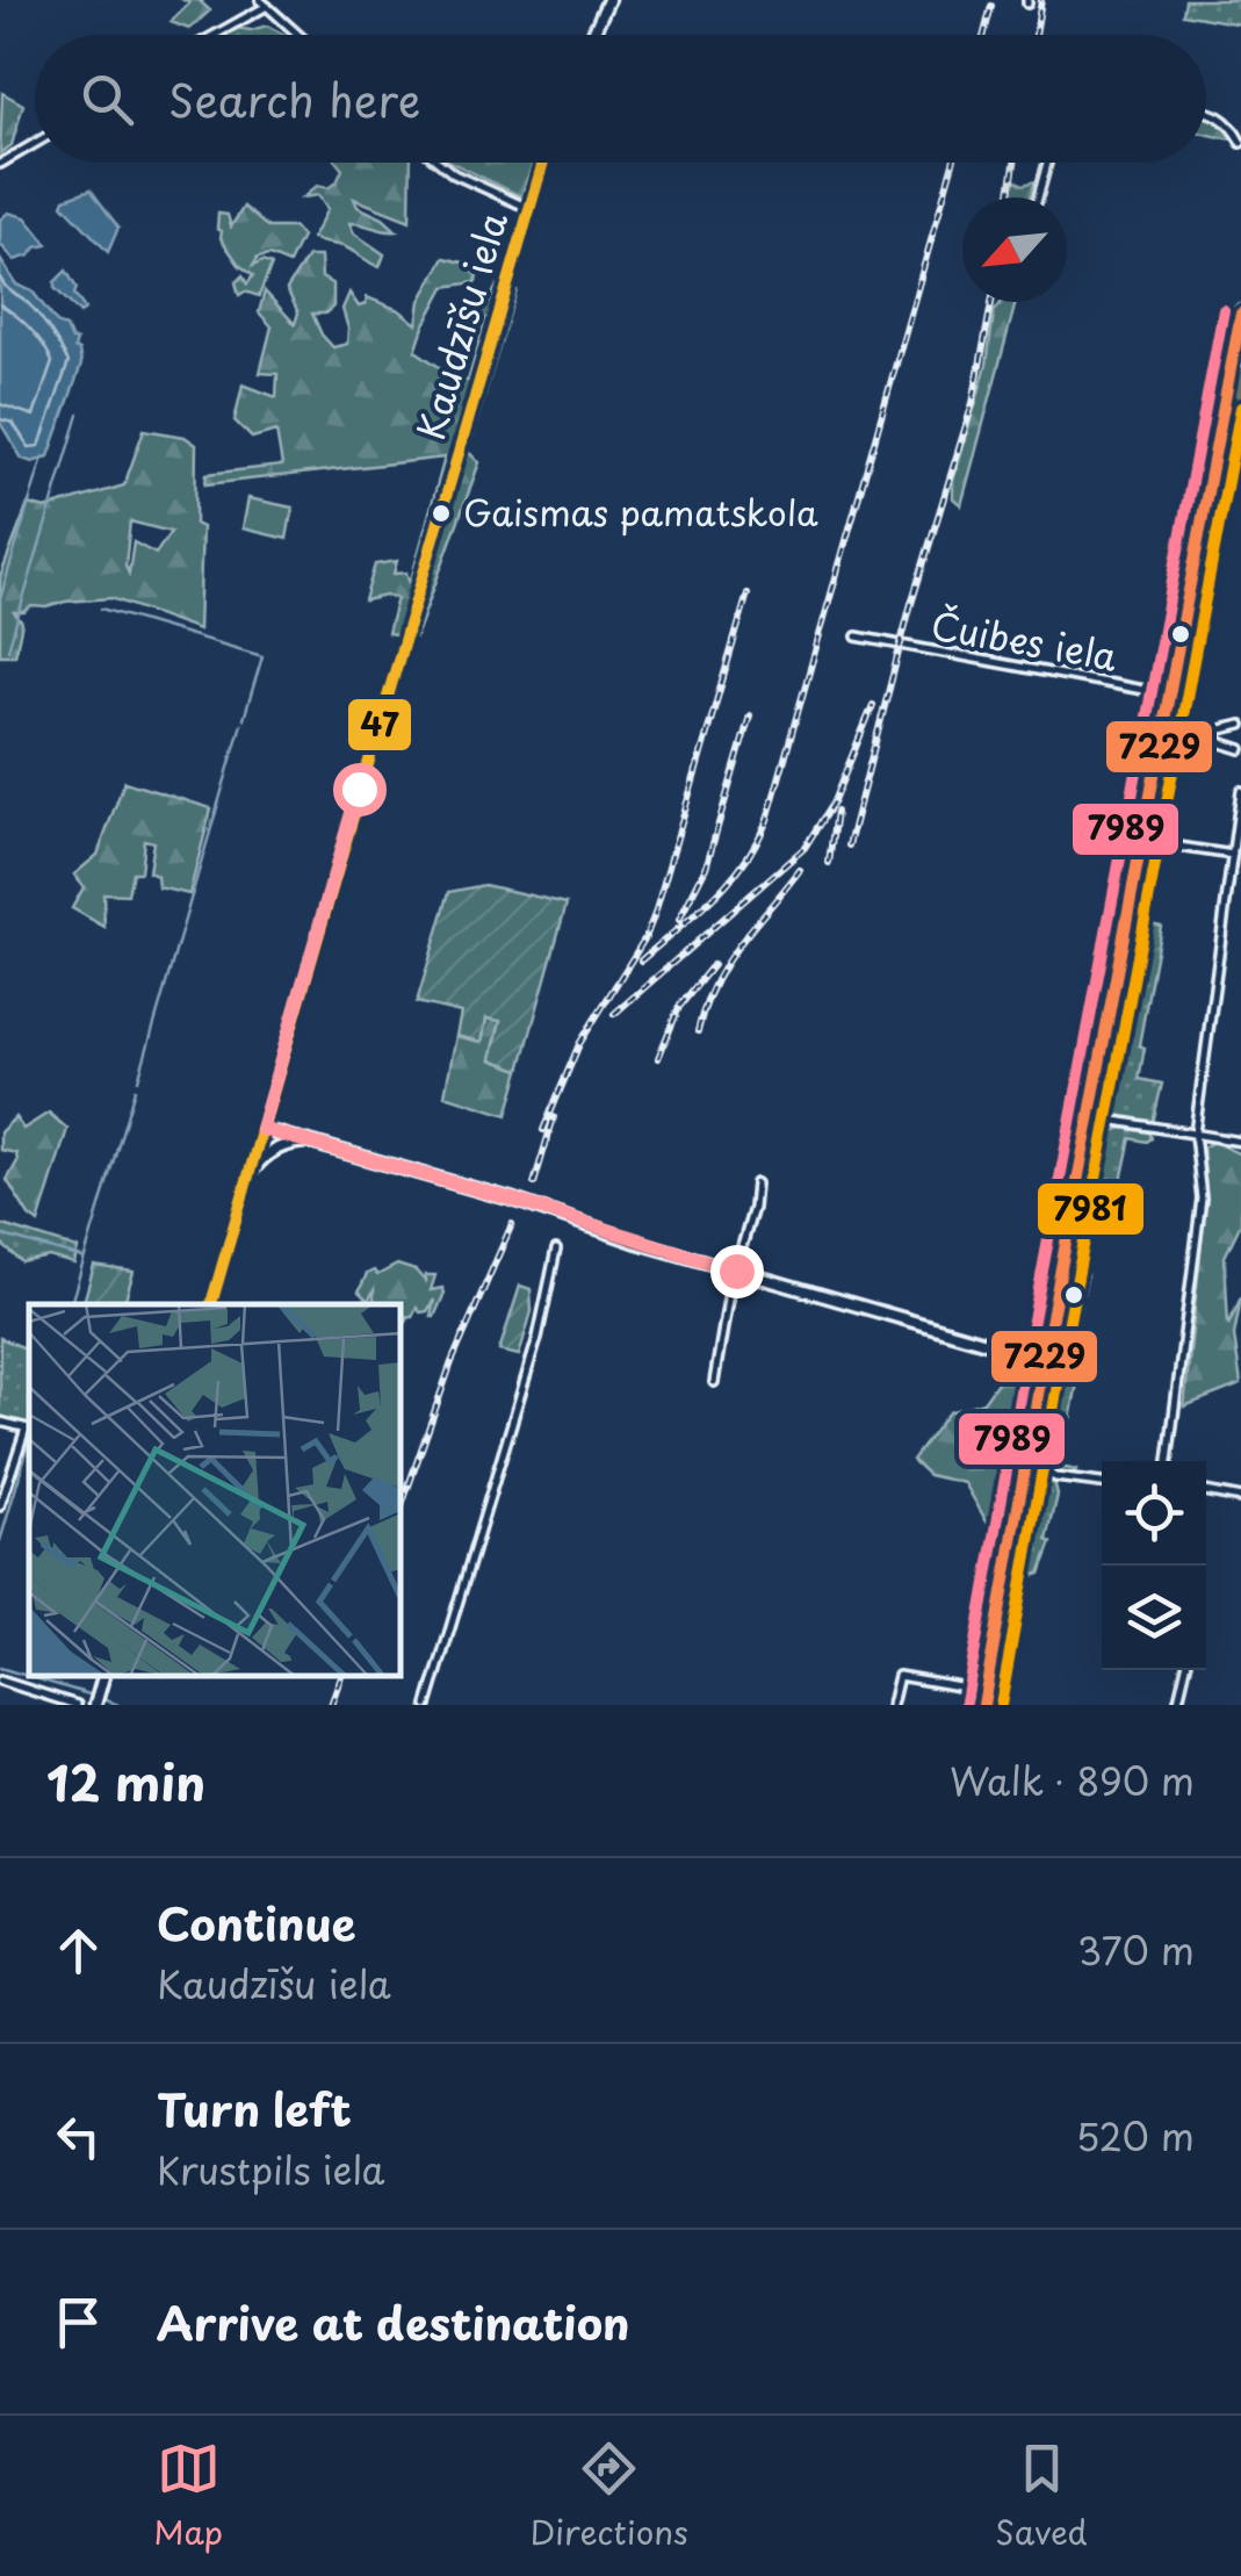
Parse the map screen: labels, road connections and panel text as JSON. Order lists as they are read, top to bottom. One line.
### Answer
{"streets":{"street":["Kaudzīšu iela","Čuibes iela"]},"places":["Gaismas pamatskola"],"lines":["transit line 47","transit line 7989","transit line 7229","transit line 7981"],"north":"bottom left","page":{"search":"Search here","heading":["12 min","Walk · 890 m"],"list":[["Continue","Kaudzīšu iela","370 m"],["Turn left","Krustpils iela","520 m"],"Arrive at destination"],"nav":["Map","Directions","Saved"]}}
